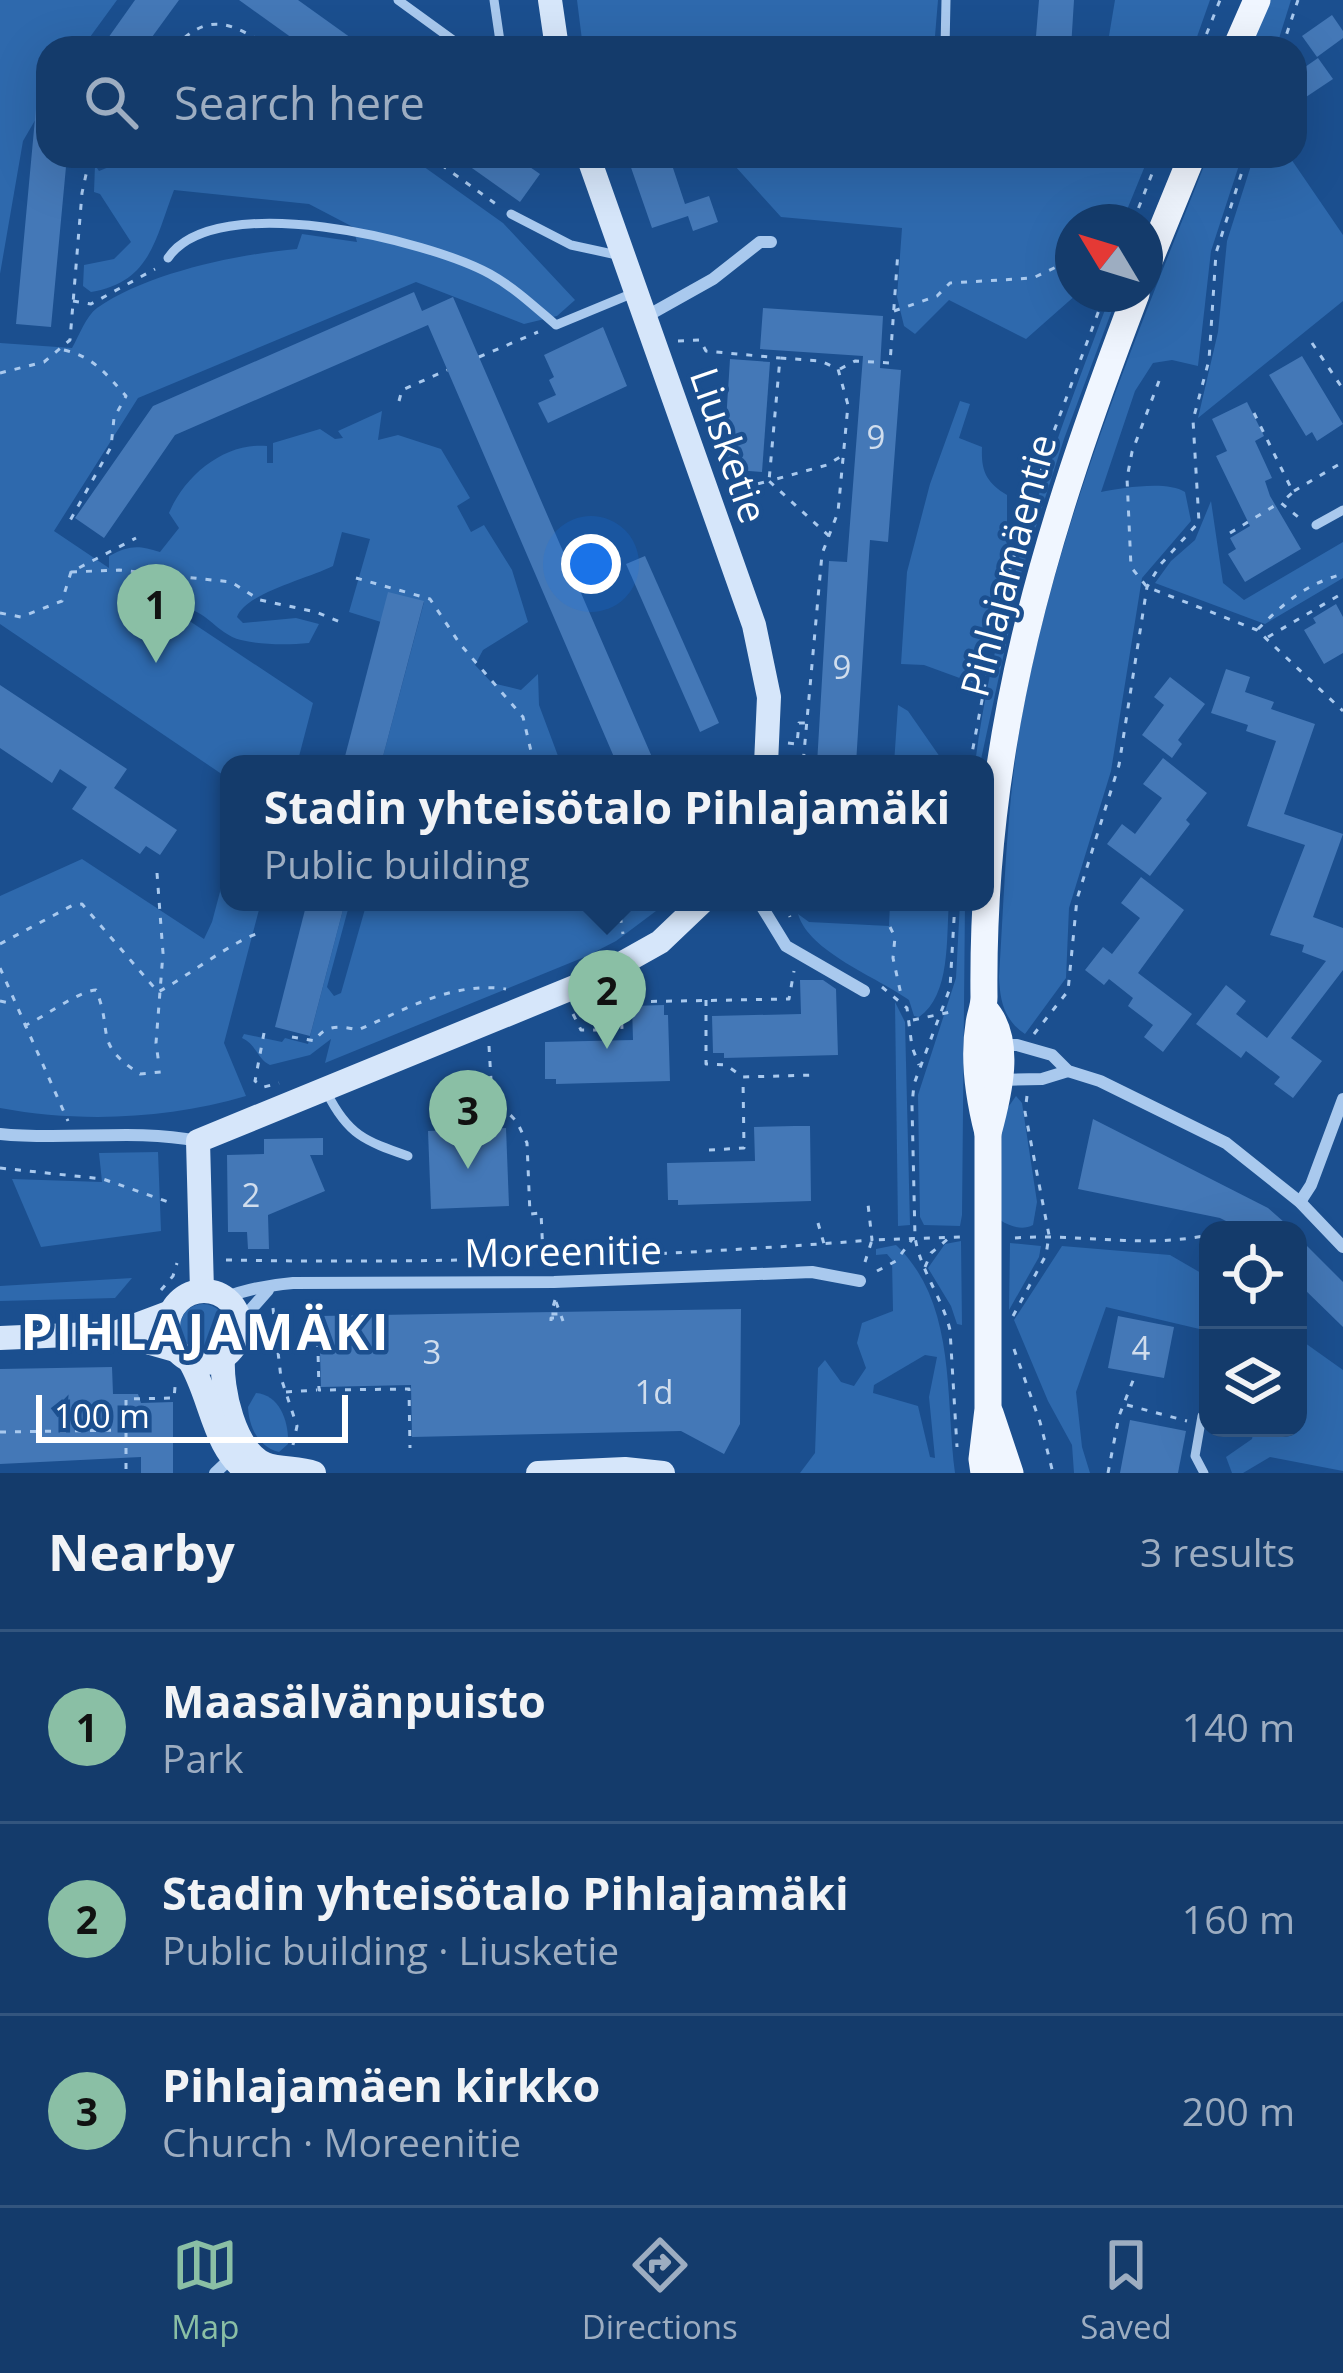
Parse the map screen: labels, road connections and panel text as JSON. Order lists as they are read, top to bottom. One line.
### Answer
{"streets":{"main road":["Pihlajamäentie"],"street":["Liusketie","Moreenitie"]},"districts":["PIHLAJAMÄKI"],"house_numbers":["9","9","2","4","3","1d"],"scale_bar":"100 m","north":"top left","page":{"search":"Search here","pins":["1","2","3"],"popup":["Stadin yhteisötalo Pihlajamäki","Public building"],"scale":"100 m","heading":["Nearby","3 results"],"list":[{"mark":"1","name":"Maasälvänpuisto","note":"Park","value":"140 m"},{"mark":"2","name":"Stadin yhteisötalo Pihlajamäki","note":"Public building · Liusketie","value":"160 m"},{"mark":"3","name":"Pihlajamäen kirkko","note":"Church · Moreenitie","value":"200 m"}],"nav":["Map","Directions","Saved"]}}
